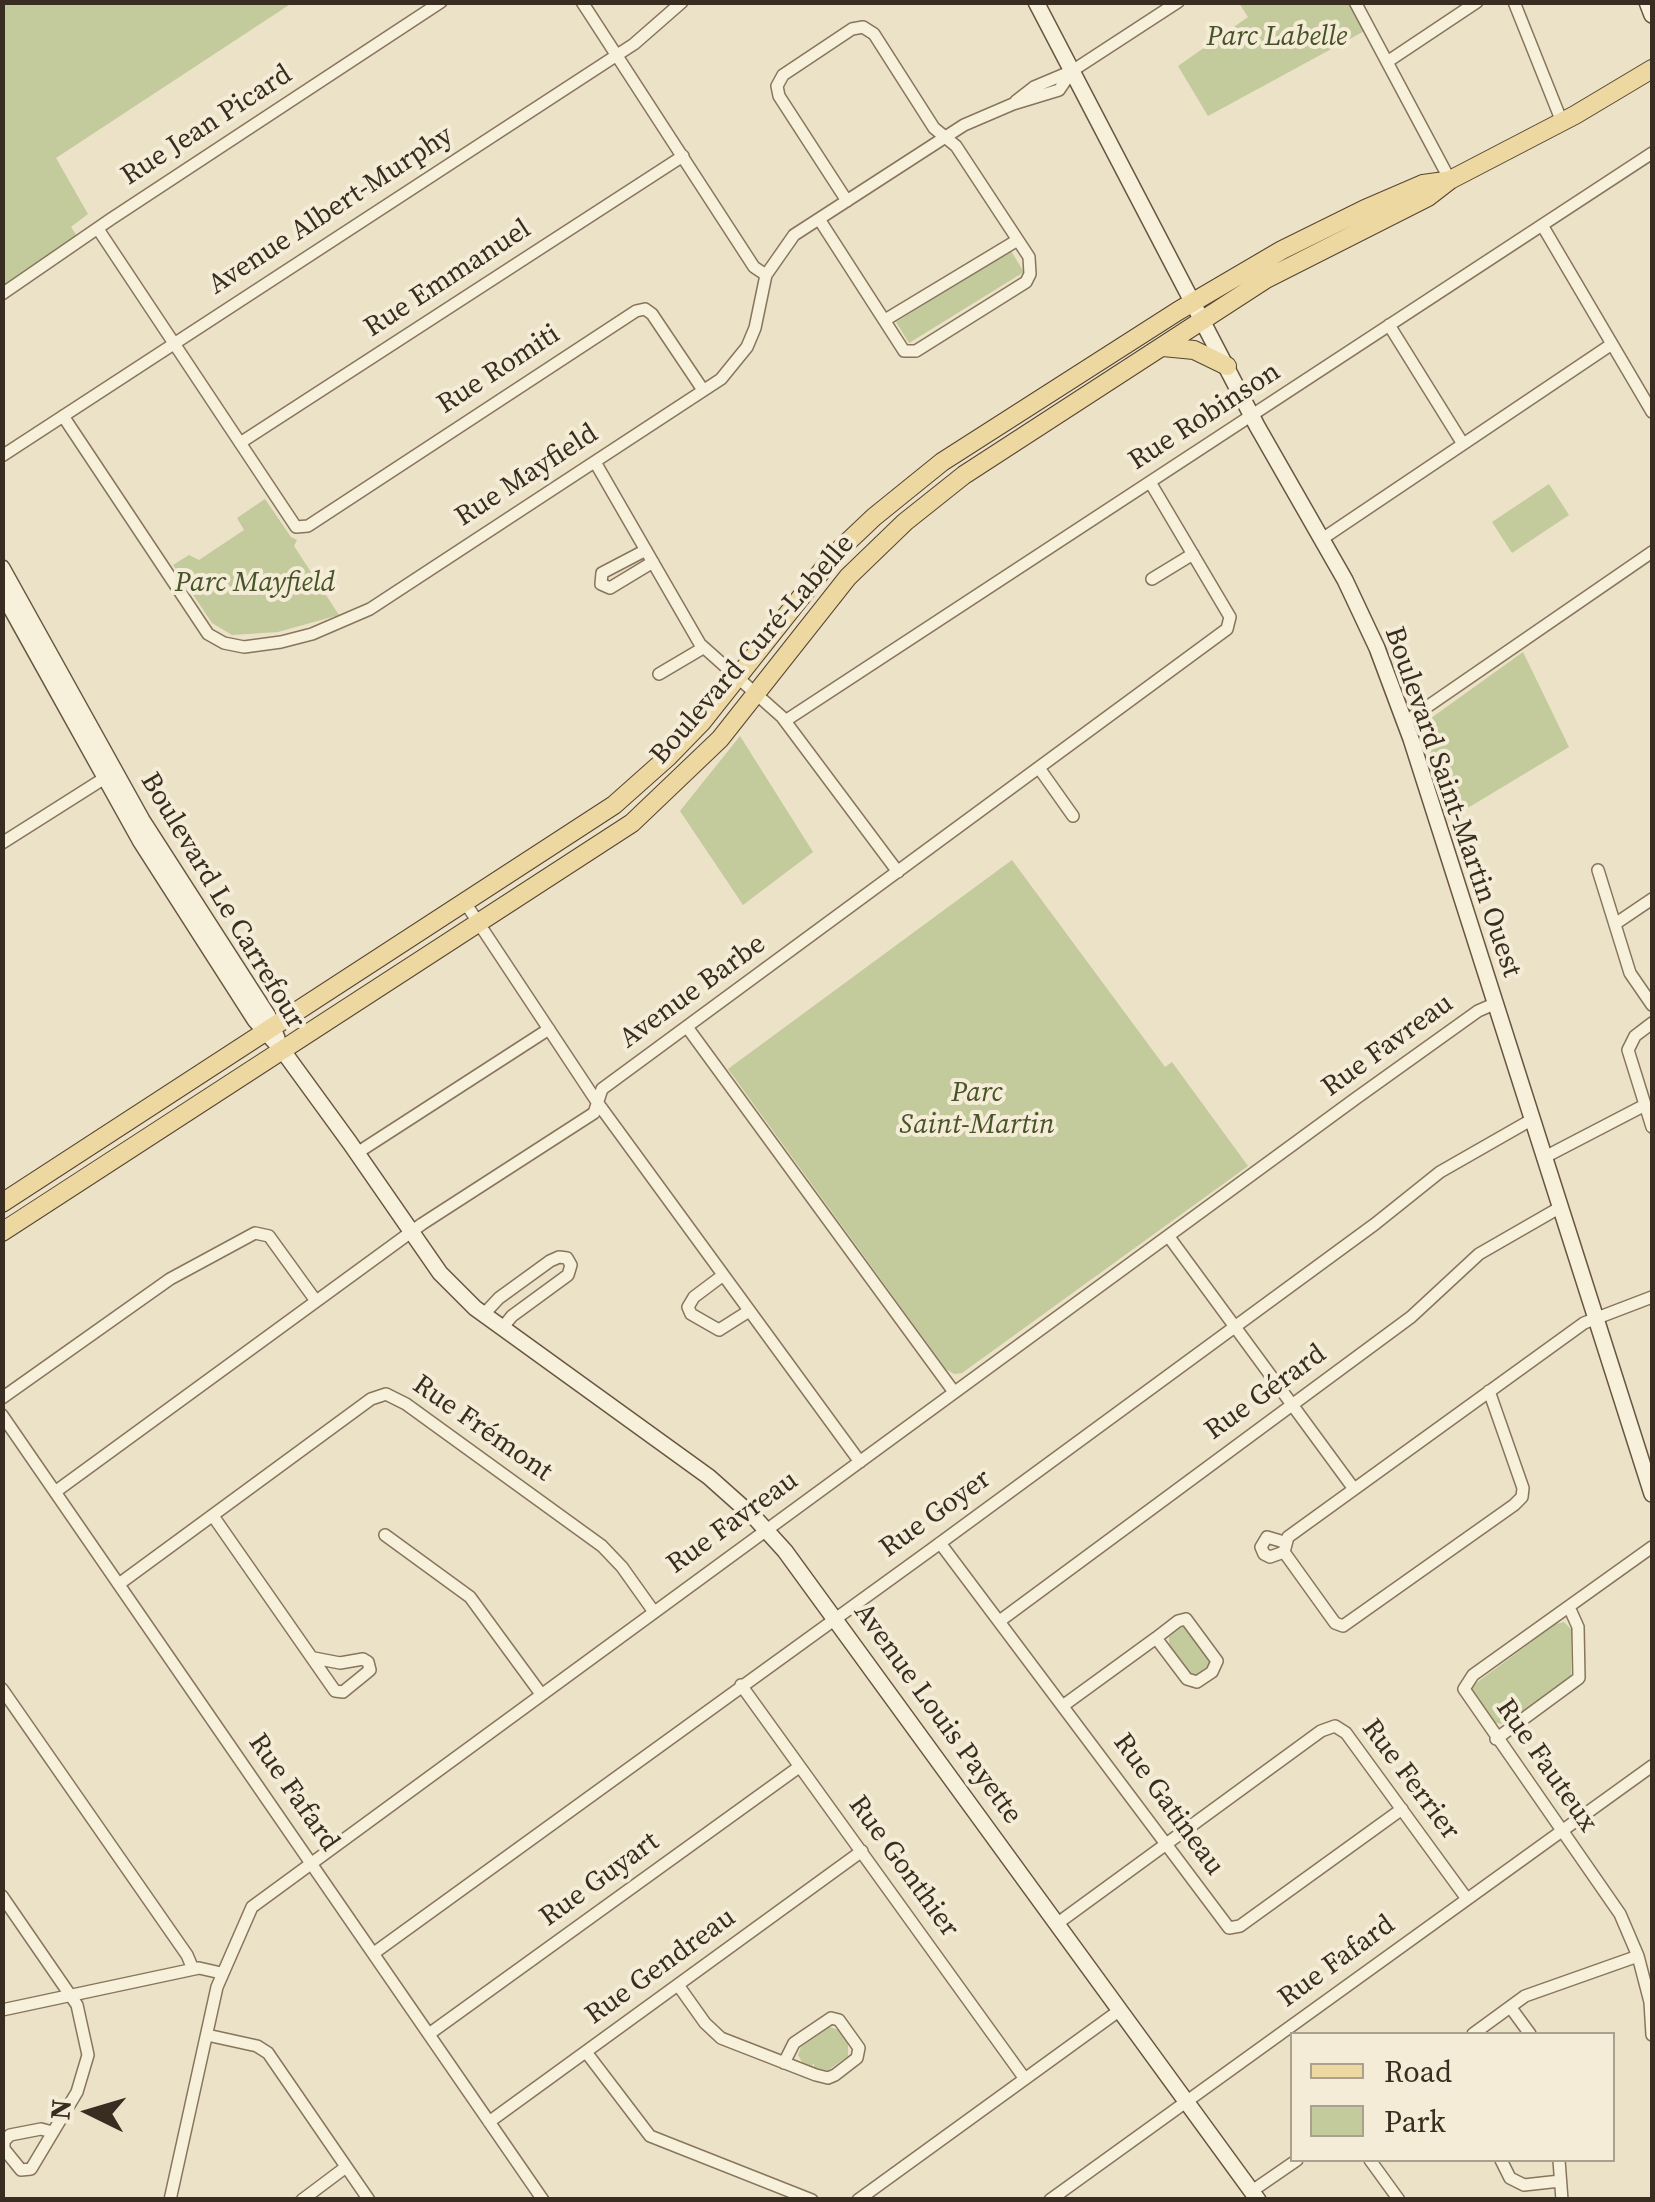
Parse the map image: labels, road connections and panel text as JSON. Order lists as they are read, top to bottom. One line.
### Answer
{"streets":{"main road":["Boulevard Curé-Labelle"],"street":["Rue Jean Picard","Avenue Albert-Murphy","Rue Emmanuel","Rue Romiti","Rue Robinson","Rue Mayfield","Boulevard Saint-Martin Ouest","Boulevard Le Carrefour","Avenue Barbe","Rue Favreau","Rue Gérard","Rue Frémont","Rue Goyer","Avenue Louis Payette","Rue Fauteux","Rue Ferrier","Rue Fafard","Rue Gatineau","Rue Gonthier","Rue Guyart","Rue Gendreau"]},"crossings":[["Avenue Albert-Murphy","Rue Mayfield"],["Rue Emmanuel","Rue Romiti"],["Rue Romiti","Rue Mayfield"],["Rue Robinson","Boulevard Saint-Martin Ouest"],["Rue Robinson","Avenue Barbe"],["Rue Mayfield","Boulevard Saint-Martin Ouest"],["Boulevard Curé-Labelle","Boulevard Saint-Martin Ouest"],["Boulevard Curé-Labelle","Boulevard Le Carrefour"],["Boulevard Curé-Labelle","Avenue Louis Payette"],["Boulevard Saint-Martin Ouest","Rue Favreau"],["Boulevard Saint-Martin Ouest","Rue Gérard"],["Boulevard Saint-Martin Ouest","Rue Goyer"],["Boulevard Le Carrefour","Avenue Louis Payette"],["Avenue Barbe","Avenue Louis Payette"],["Avenue Barbe","Rue Fafard"],["Rue Favreau","Rue Frémont"],["Rue Favreau","Avenue Louis Payette"],["Rue Favreau","Rue Fafard"],["Rue Gérard","Rue Gatineau"],["Rue Frémont","Rue Fafard"],["Rue Goyer","Avenue Louis Payette"],["Rue Goyer","Rue Fafard"],["Rue Goyer","Rue Gatineau"],["Rue Goyer","Rue Gonthier"],["Avenue Louis Payette","Rue Ferrier"],["Avenue Louis Payette","Rue Fafard"],["Rue Fauteux","Rue Fafard"],["Rue Ferrier","Rue Fafard"],["Rue Ferrier","Rue Gatineau"],["Rue Fafard","Rue Guyart"],["Rue Fafard","Rue Gendreau"],["Rue Gonthier","Rue Guyart"],["Rue Gonthier","Rue Gendreau"]],"parks":["Parc Labelle","Parc Mayfield","Parc Saint-Martin"],"legend":["Road","Park"],"north":"left"}
